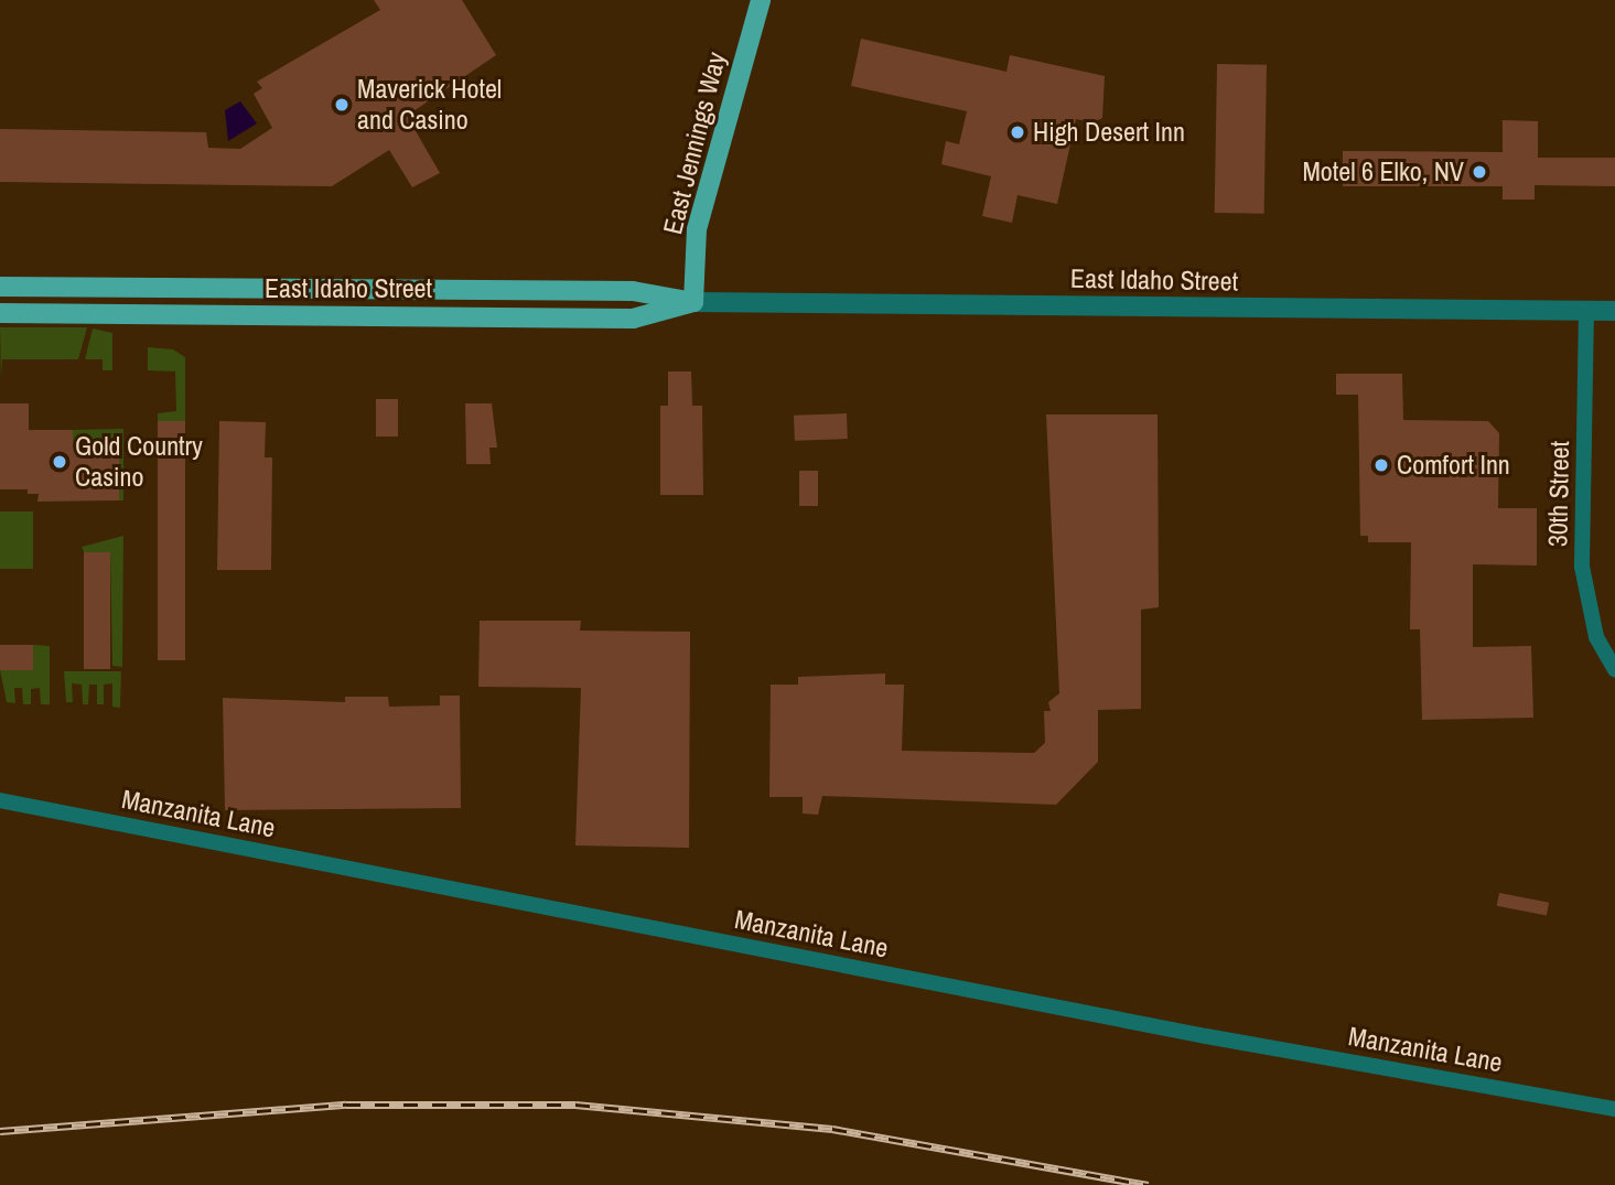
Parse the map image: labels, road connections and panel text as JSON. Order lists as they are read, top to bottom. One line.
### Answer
{"streets":{"main road":["East Jennings Way","East Idaho Street"],"street":["30th Street","Manzanita Lane"]},"crossings":[["East Jennings Way","East Idaho Street"],["East Idaho Street","30th Street"]],"places":["Maverick Hotel and Casino","High Desert Inn","Motel 6 Elko, NV","Gold Country Casino","Comfort Inn"]}
